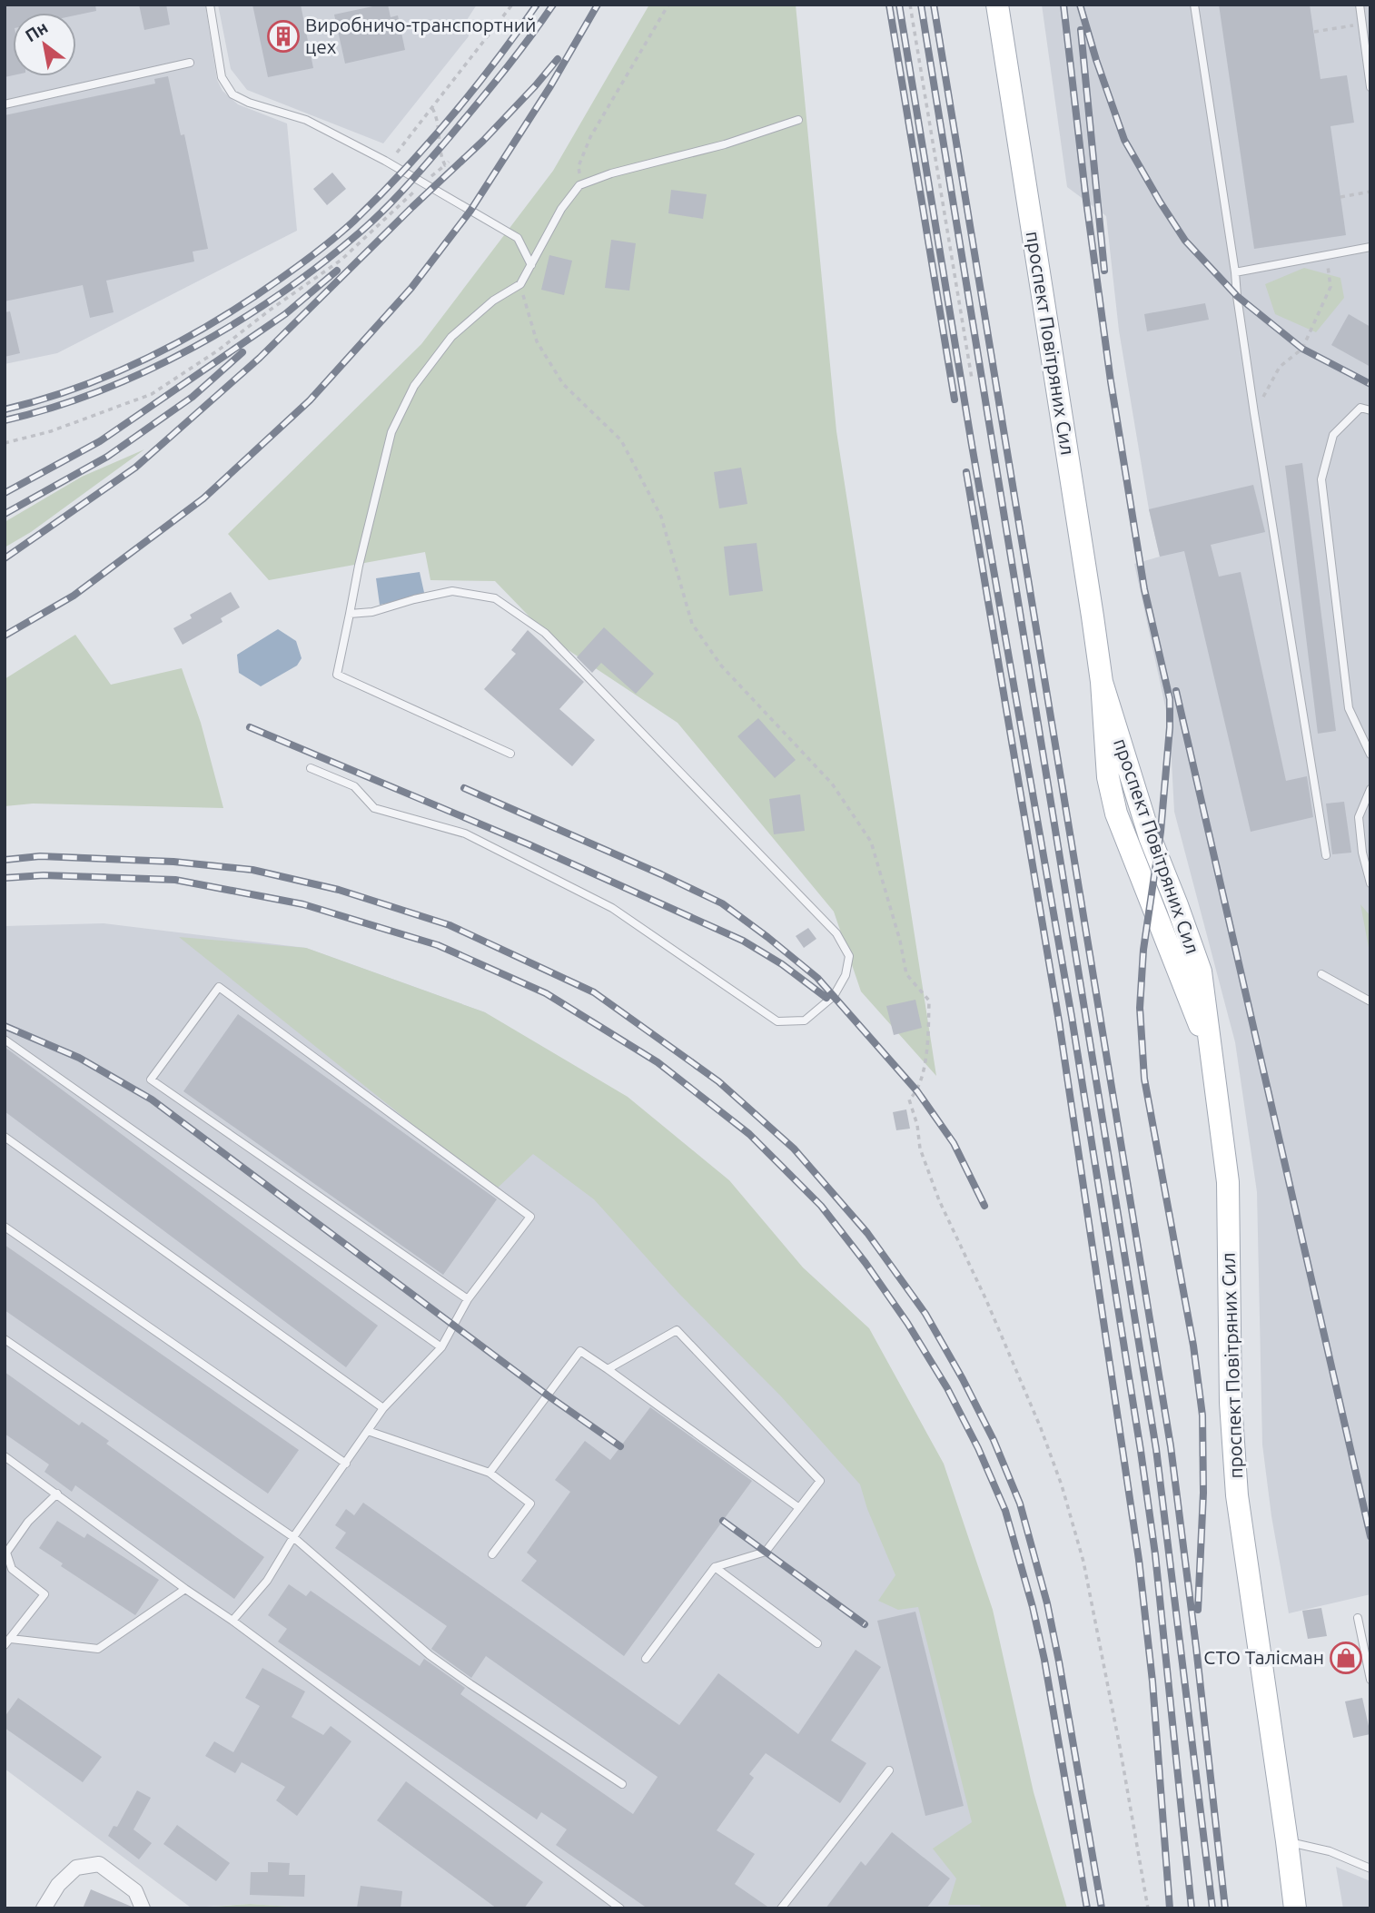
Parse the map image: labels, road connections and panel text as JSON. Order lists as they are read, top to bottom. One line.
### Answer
{"streets":{"main road":["проспект Повітряних Сил"]},"places":{"building":["Виробничо-транспортний цех"],"shop":["СТО Талісман"]},"north":"top left"}
